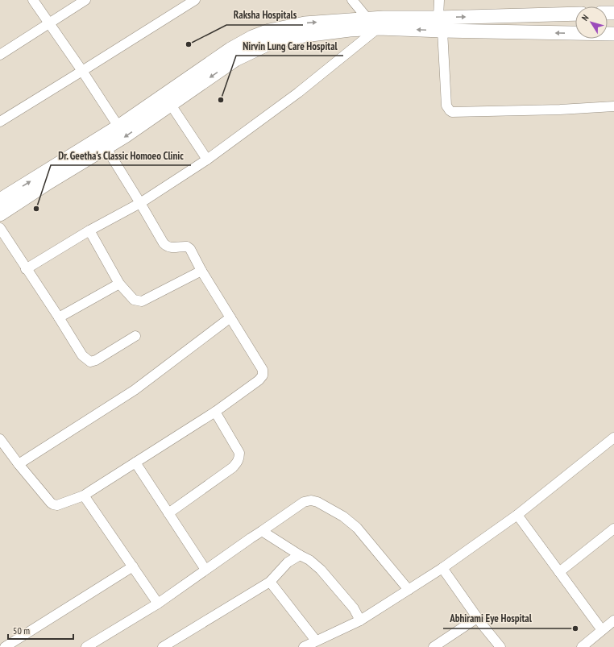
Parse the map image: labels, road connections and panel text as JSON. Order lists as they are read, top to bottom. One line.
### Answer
{"places":["Raksha Hospitals","Nirvin Lung Care Hospital","Dr. Geetha's Classic Homoeo Clinic","Abhirami Eye Hospital"],"scale_bar":"50 m","north":"top left"}
